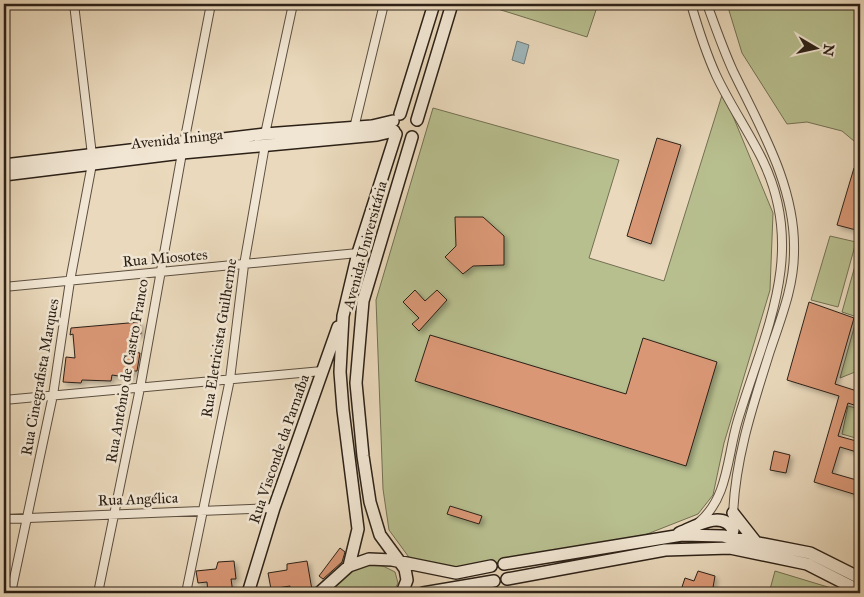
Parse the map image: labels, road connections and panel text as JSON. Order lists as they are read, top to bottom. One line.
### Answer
{"streets":{"main road":["Avenida Ininga","Avenida Universitária","Rua Visconde da Parnaíba"],"street":["Rua Miosotes","Rua Eletricista Guilherme","Rua Antônio de Castro Franco","Rua Cinegrafista Marques","Rua Angélica"]},"crossings":[["Avenida Ininga","Avenida Universitária"],["Avenida Ininga","Rua Eletricista Guilherme"],["Avenida Ininga","Rua Antônio de Castro Franco"],["Avenida Ininga","Rua Cinegrafista Marques"],["Avenida Universitária","Rua Miosotes"],["Avenida Universitária","Rua Visconde da Parnaíba"],["Rua Miosotes","Rua Eletricista Guilherme"],["Rua Miosotes","Rua Antônio de Castro Franco"],["Rua Miosotes","Rua Cinegrafista Marques"],["Rua Eletricista Guilherme","Rua Angélica"],["Rua Antônio de Castro Franco","Rua Angélica"],["Rua Cinegrafista Marques","Rua Angélica"],["Rua Visconde da Parnaíba","Rua Angélica"]],"north":"right"}
